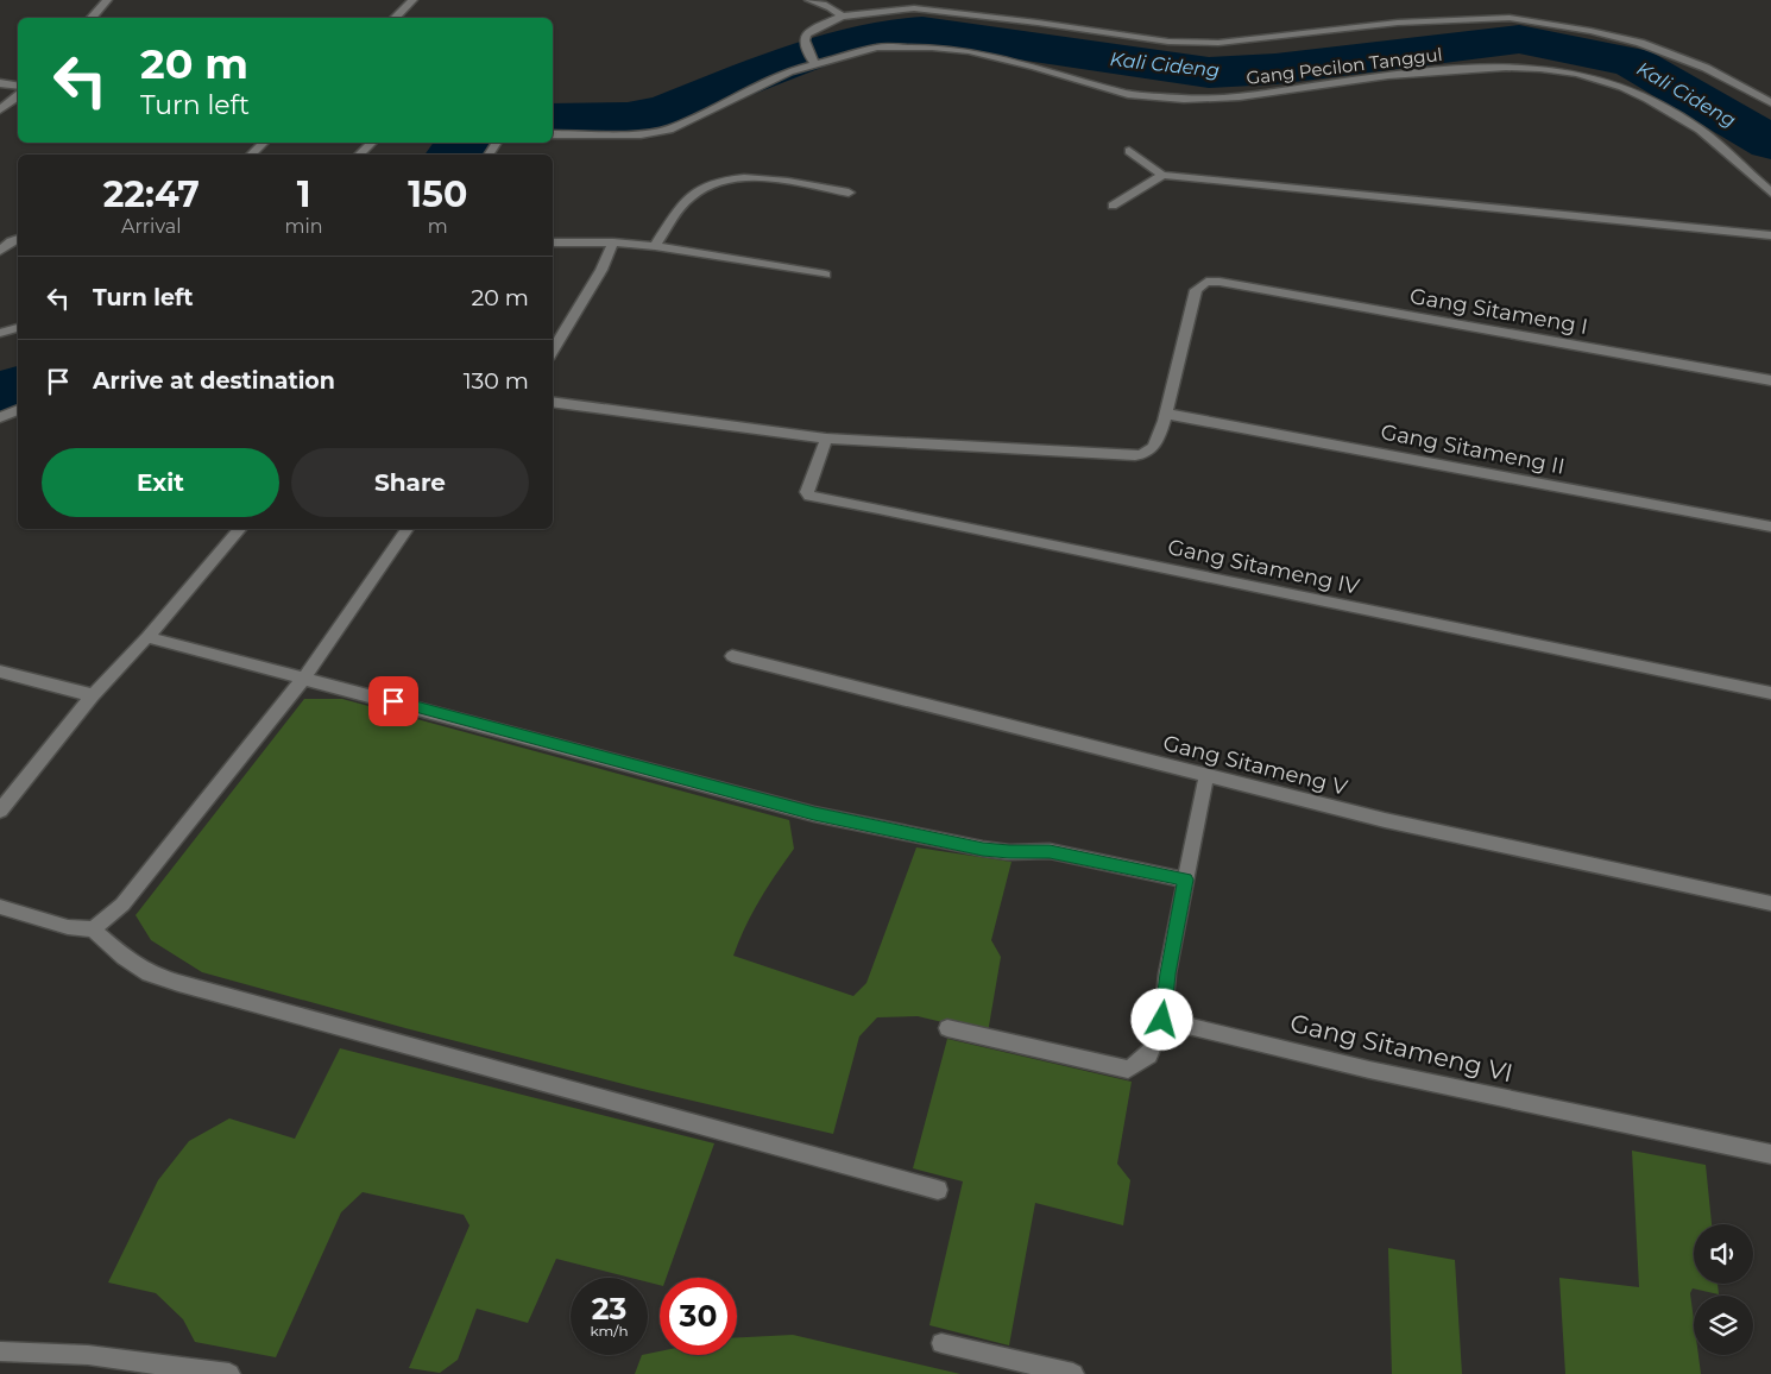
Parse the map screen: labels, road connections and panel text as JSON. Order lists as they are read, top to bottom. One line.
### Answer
{"streets":{"street":["Gang Pecilon Tanggul","Gang Sitameng I","Gang Sitameng II","Gang Sitameng IV","Gang Sitameng V","Gang Sitameng VI"]},"crossings":[["Gang Sitameng I","Gang Sitameng II"]],"water":["Kali Cideng"],"page":{"turn":["20 m","Turn left"],"eta":["22:47","Arrival","1","min","150","m"],"list":[{"name":"Turn left","value":"20 m"},{"name":"Arrive at destination","value":"130 m"}],"buttons":["Exit","Share"],"speed":"23 km/h","limit":"30"}}
